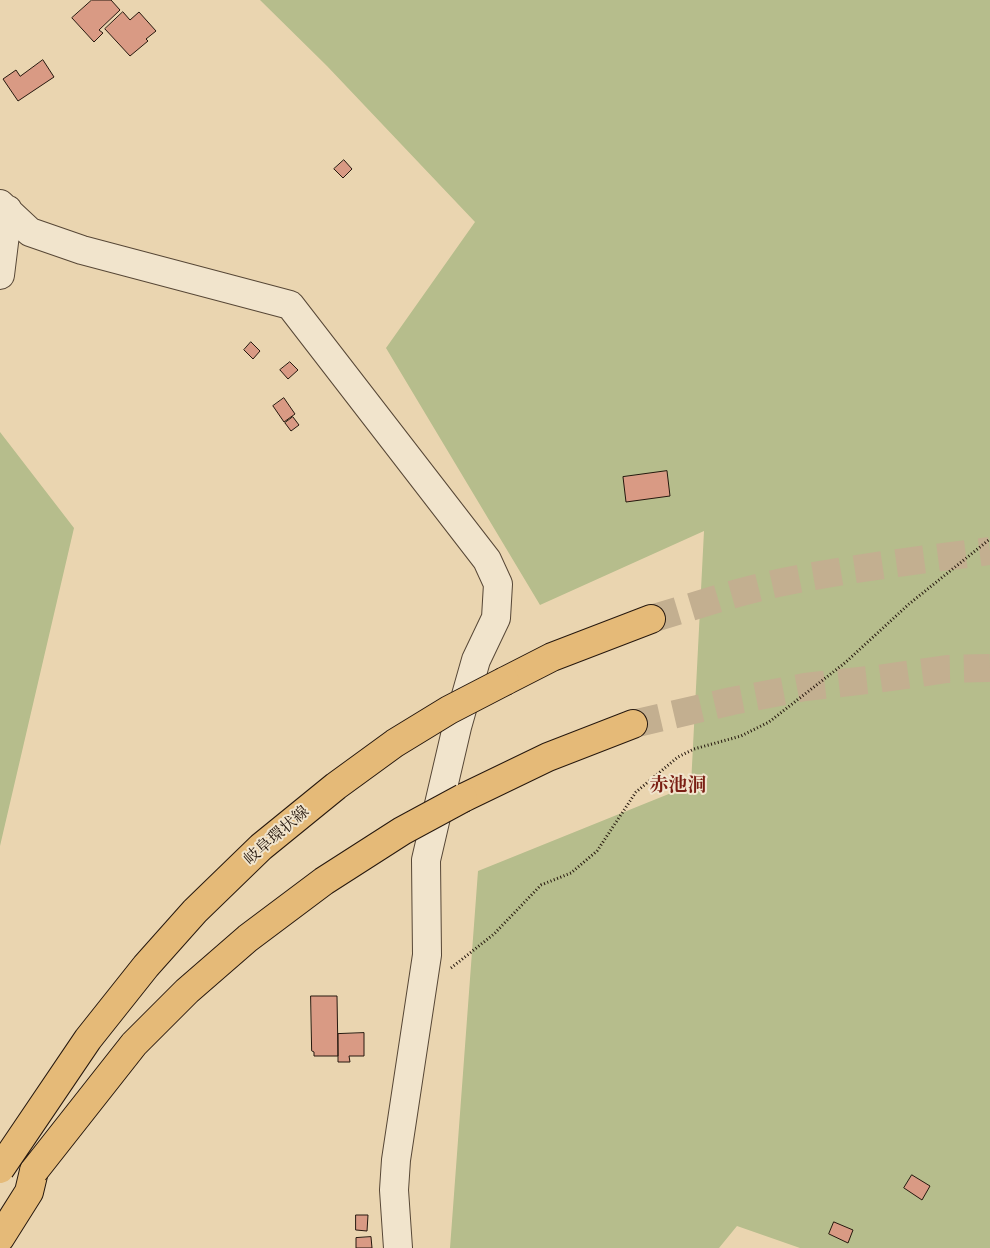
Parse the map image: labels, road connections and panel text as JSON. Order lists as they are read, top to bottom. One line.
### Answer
{"streets":{"main road":["岐阜環状線"]},"districts":["赤池洞"]}
